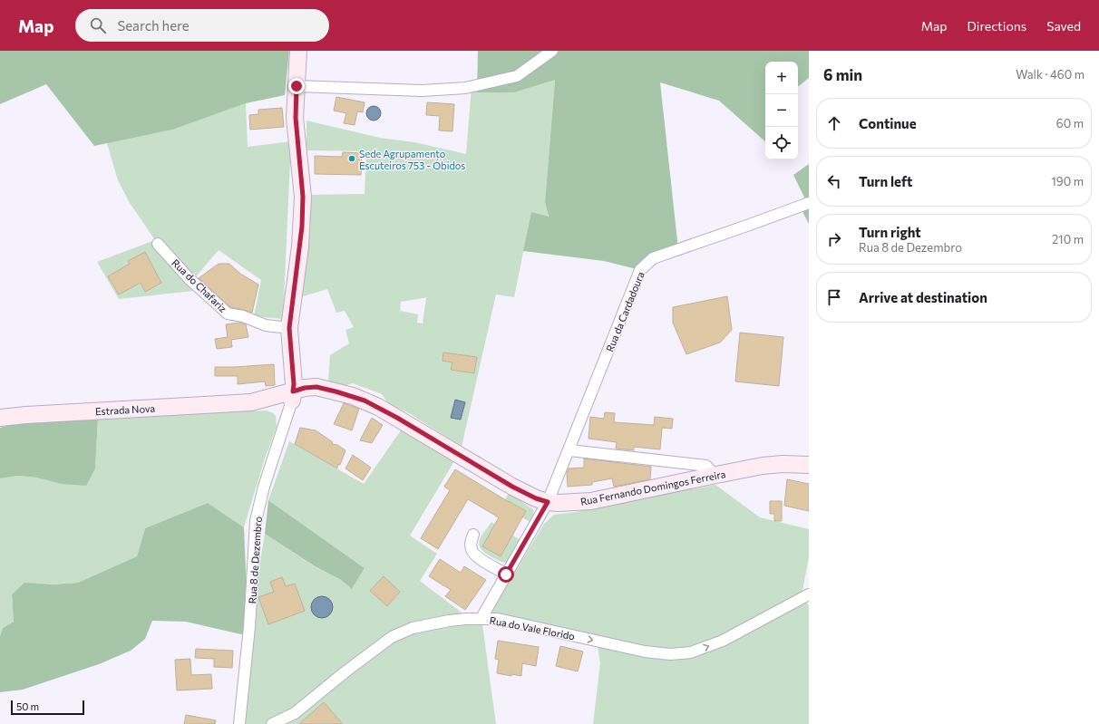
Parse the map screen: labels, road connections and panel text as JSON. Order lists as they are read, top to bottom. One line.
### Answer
{"streets":{"street":["Rua do Chafariz","Rua da Cardadoura","Estrada Nova","Rua Fernando Domingos Ferreira","Rua 8 de Dezembro","Rua do Vale Florido"]},"crossings":[["Rua do Chafariz","Rua 8 de Dezembro"],["Rua da Cardadoura","Rua Fernando Domingos Ferreira"],["Rua da Cardadoura","Rua do Vale Florido"],["Estrada Nova","Rua Fernando Domingos Ferreira"],["Estrada Nova","Rua 8 de Dezembro"],["Rua Fernando Domingos Ferreira","Rua 8 de Dezembro"]],"one_way":["Rua do Vale Florido"],"places":["Sede Agrupamento Escuteiros 753 - Óbidos"],"scale_bar":"50 m","page":{"header":"Map","search":"Search here","nav":["Map","Directions","Saved"],"heading":["6 min","Walk · 460 m"],"map_buttons":["+","−"],"list":[["Continue","60 m"],["Turn left","190 m"],["Turn right","Rua 8 de Dezembro","210 m"],"Arrive at destination"],"scale":"50 m"}}
